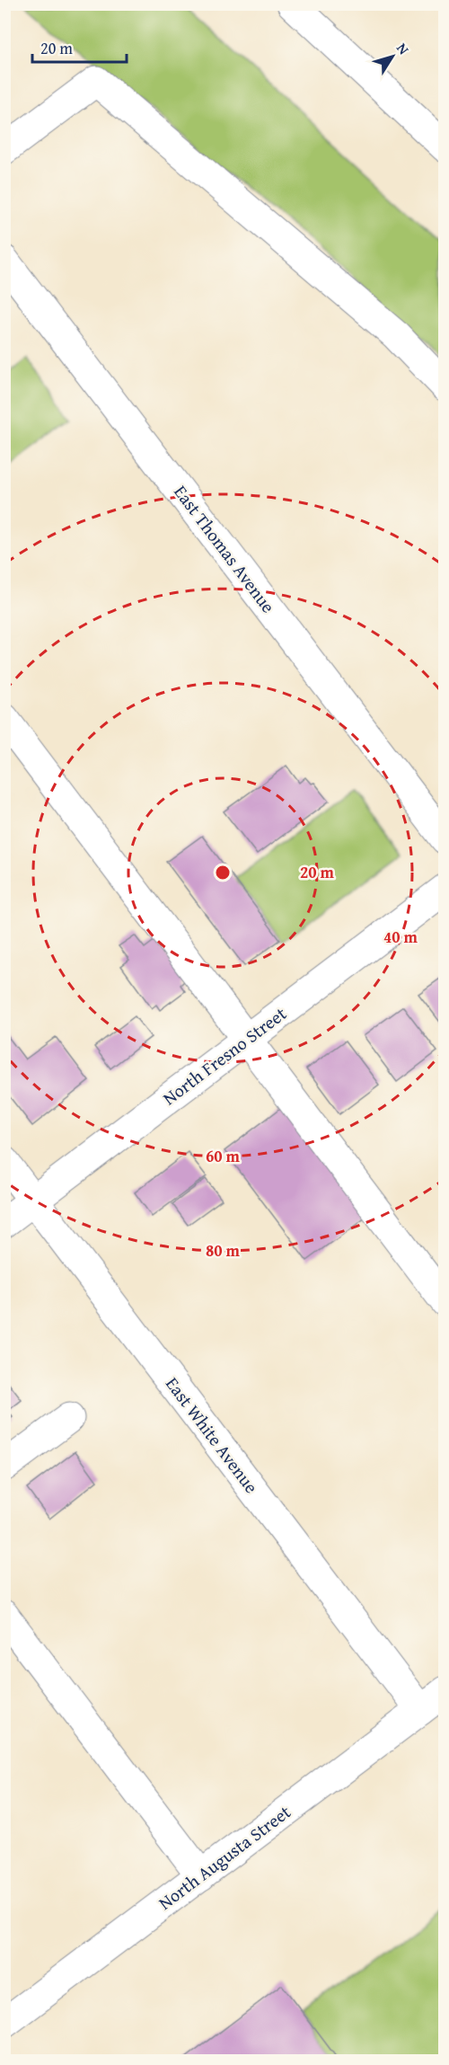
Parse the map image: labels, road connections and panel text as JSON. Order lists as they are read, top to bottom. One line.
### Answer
{"streets":{"main road":["East Thomas Avenue","North Fresno Street","East White Avenue","North Augusta Street"]},"crossings":[["North Fresno Street","East White Avenue"],["East White Avenue","North Augusta Street"]],"scale_bar":"20 m","north":"top right","rings":["20 m","40 m","60 m","80 m"]}
